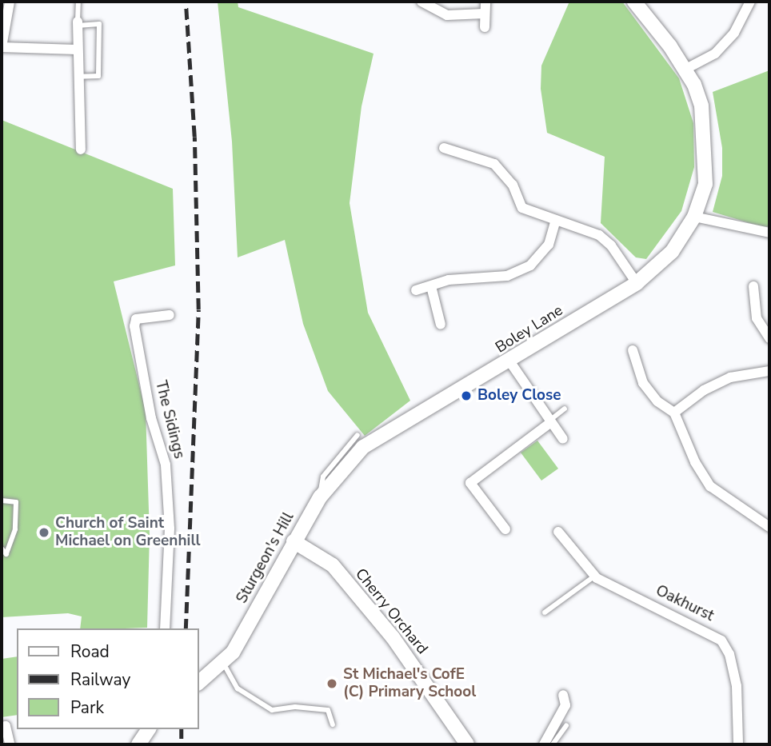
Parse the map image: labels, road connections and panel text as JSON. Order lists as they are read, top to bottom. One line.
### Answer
{"streets":{"street":["Boley Lane","The Sidings","Sturgeon's Hill","Oakhurst","Cherry Orchard"]},"crossings":[["Boley Lane","Sturgeon's Hill"],["Sturgeon's Hill","Cherry Orchard"]],"places":["Boley Close","Church of Saint Michael on Greenhill","St Michael's CofE (C) Primary School"],"legend":["Road","Railway","Park"]}
